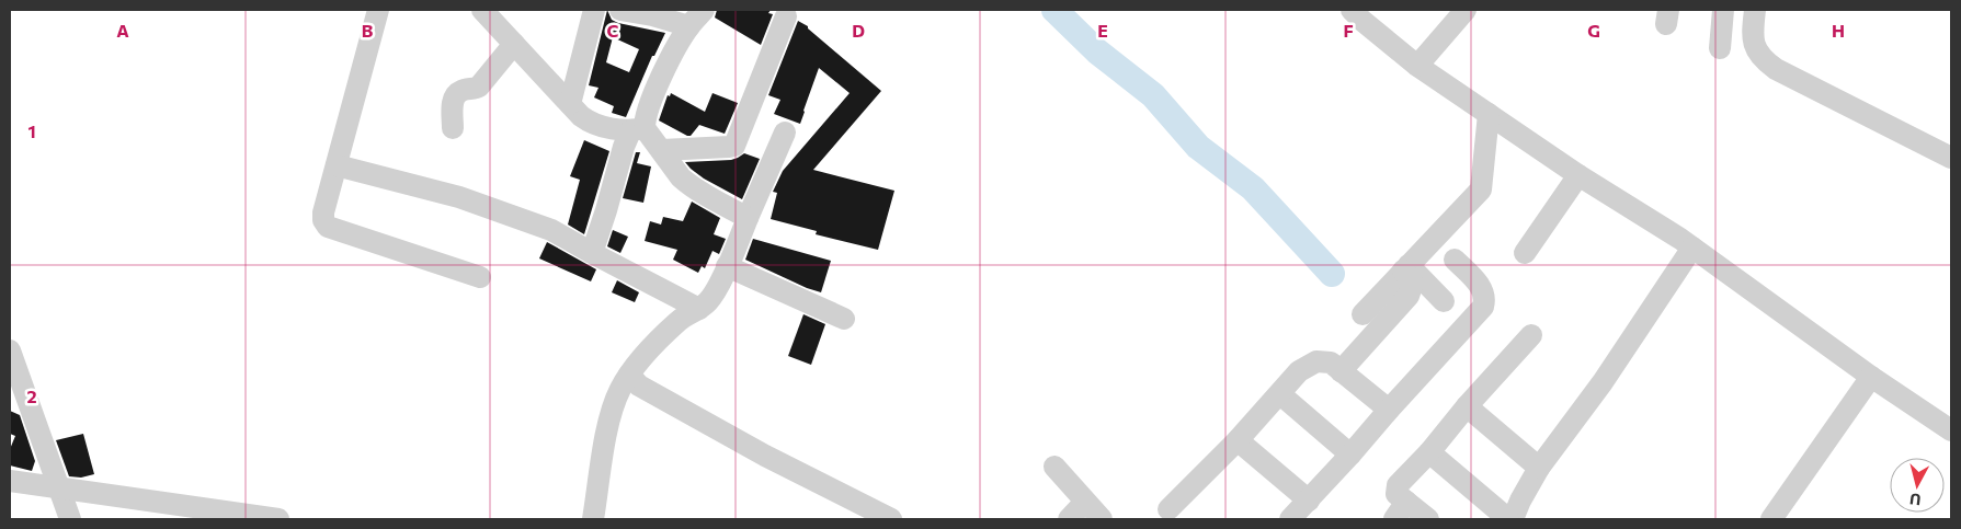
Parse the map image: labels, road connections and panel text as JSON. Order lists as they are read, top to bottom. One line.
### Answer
{"north":"bottom","grid":{"columns":["A","B","C","D","E","F","G","H"],"rows":["1","2"]}}
